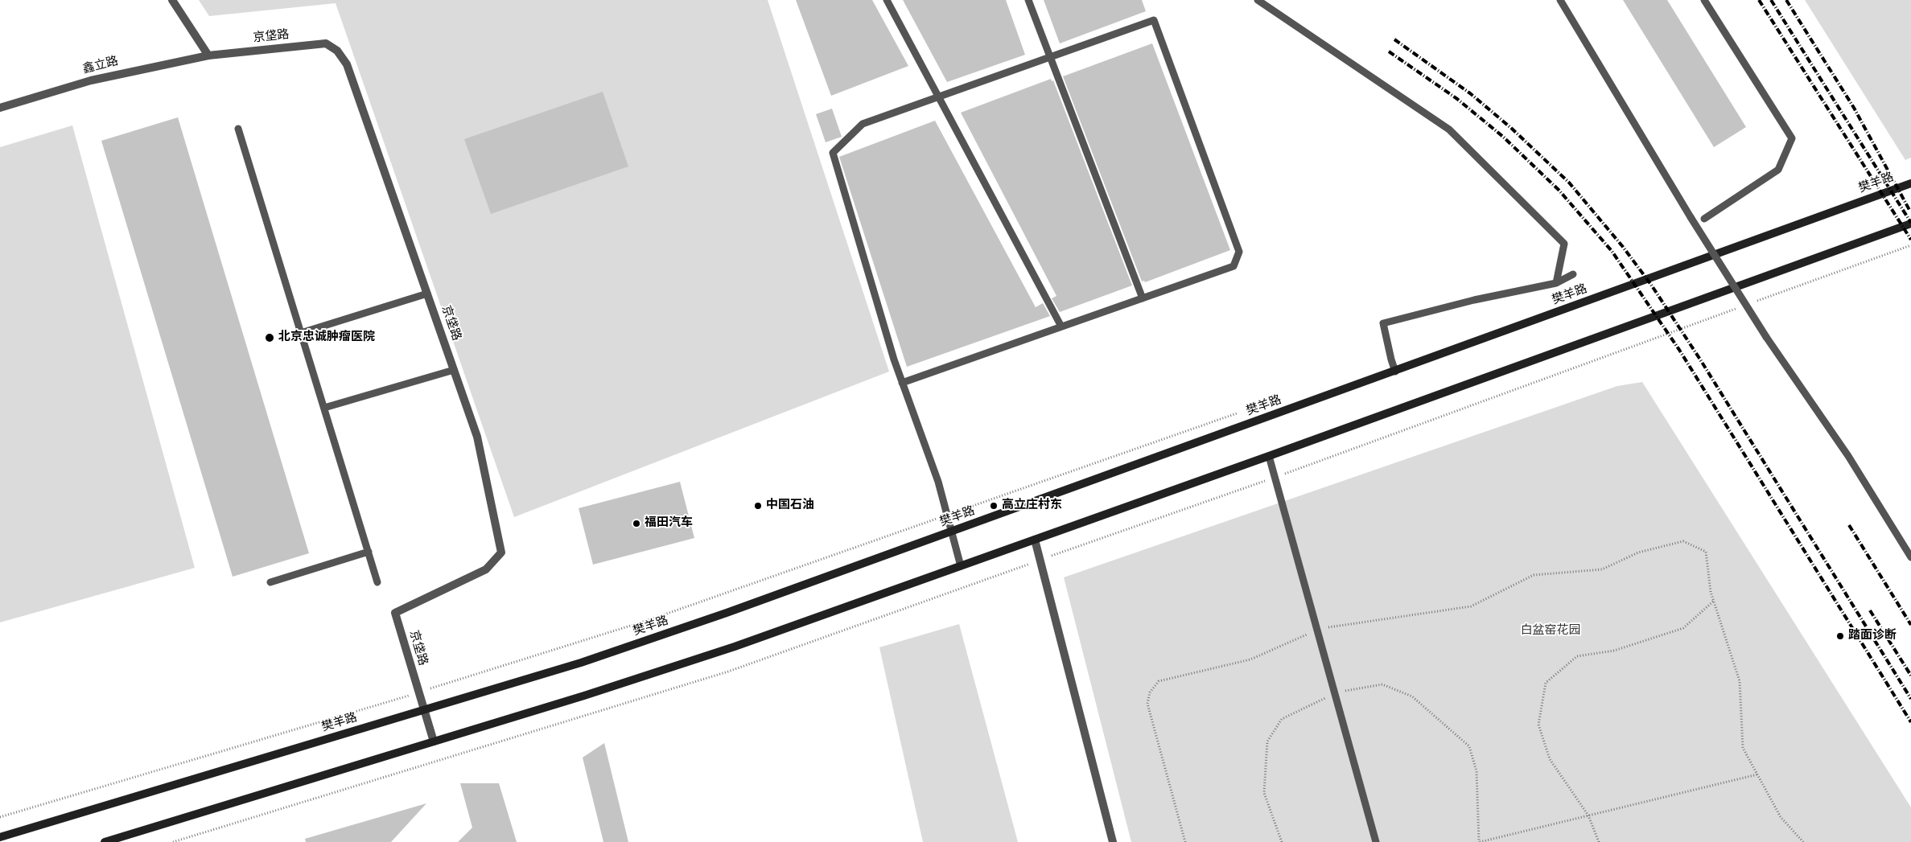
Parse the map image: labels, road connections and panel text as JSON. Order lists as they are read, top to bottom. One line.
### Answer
{"streets":{"main road":["樊羊路"],"street":["京垡路","鑫立路"]},"crossings":[["京垡路","鑫立路"],["京垡路","樊羊路"]],"parks":["白盆窑花园"],"places":["北京忠诚肿瘤医院","中国石油","高立庄村东","福田汽车","踏面诊断"]}
